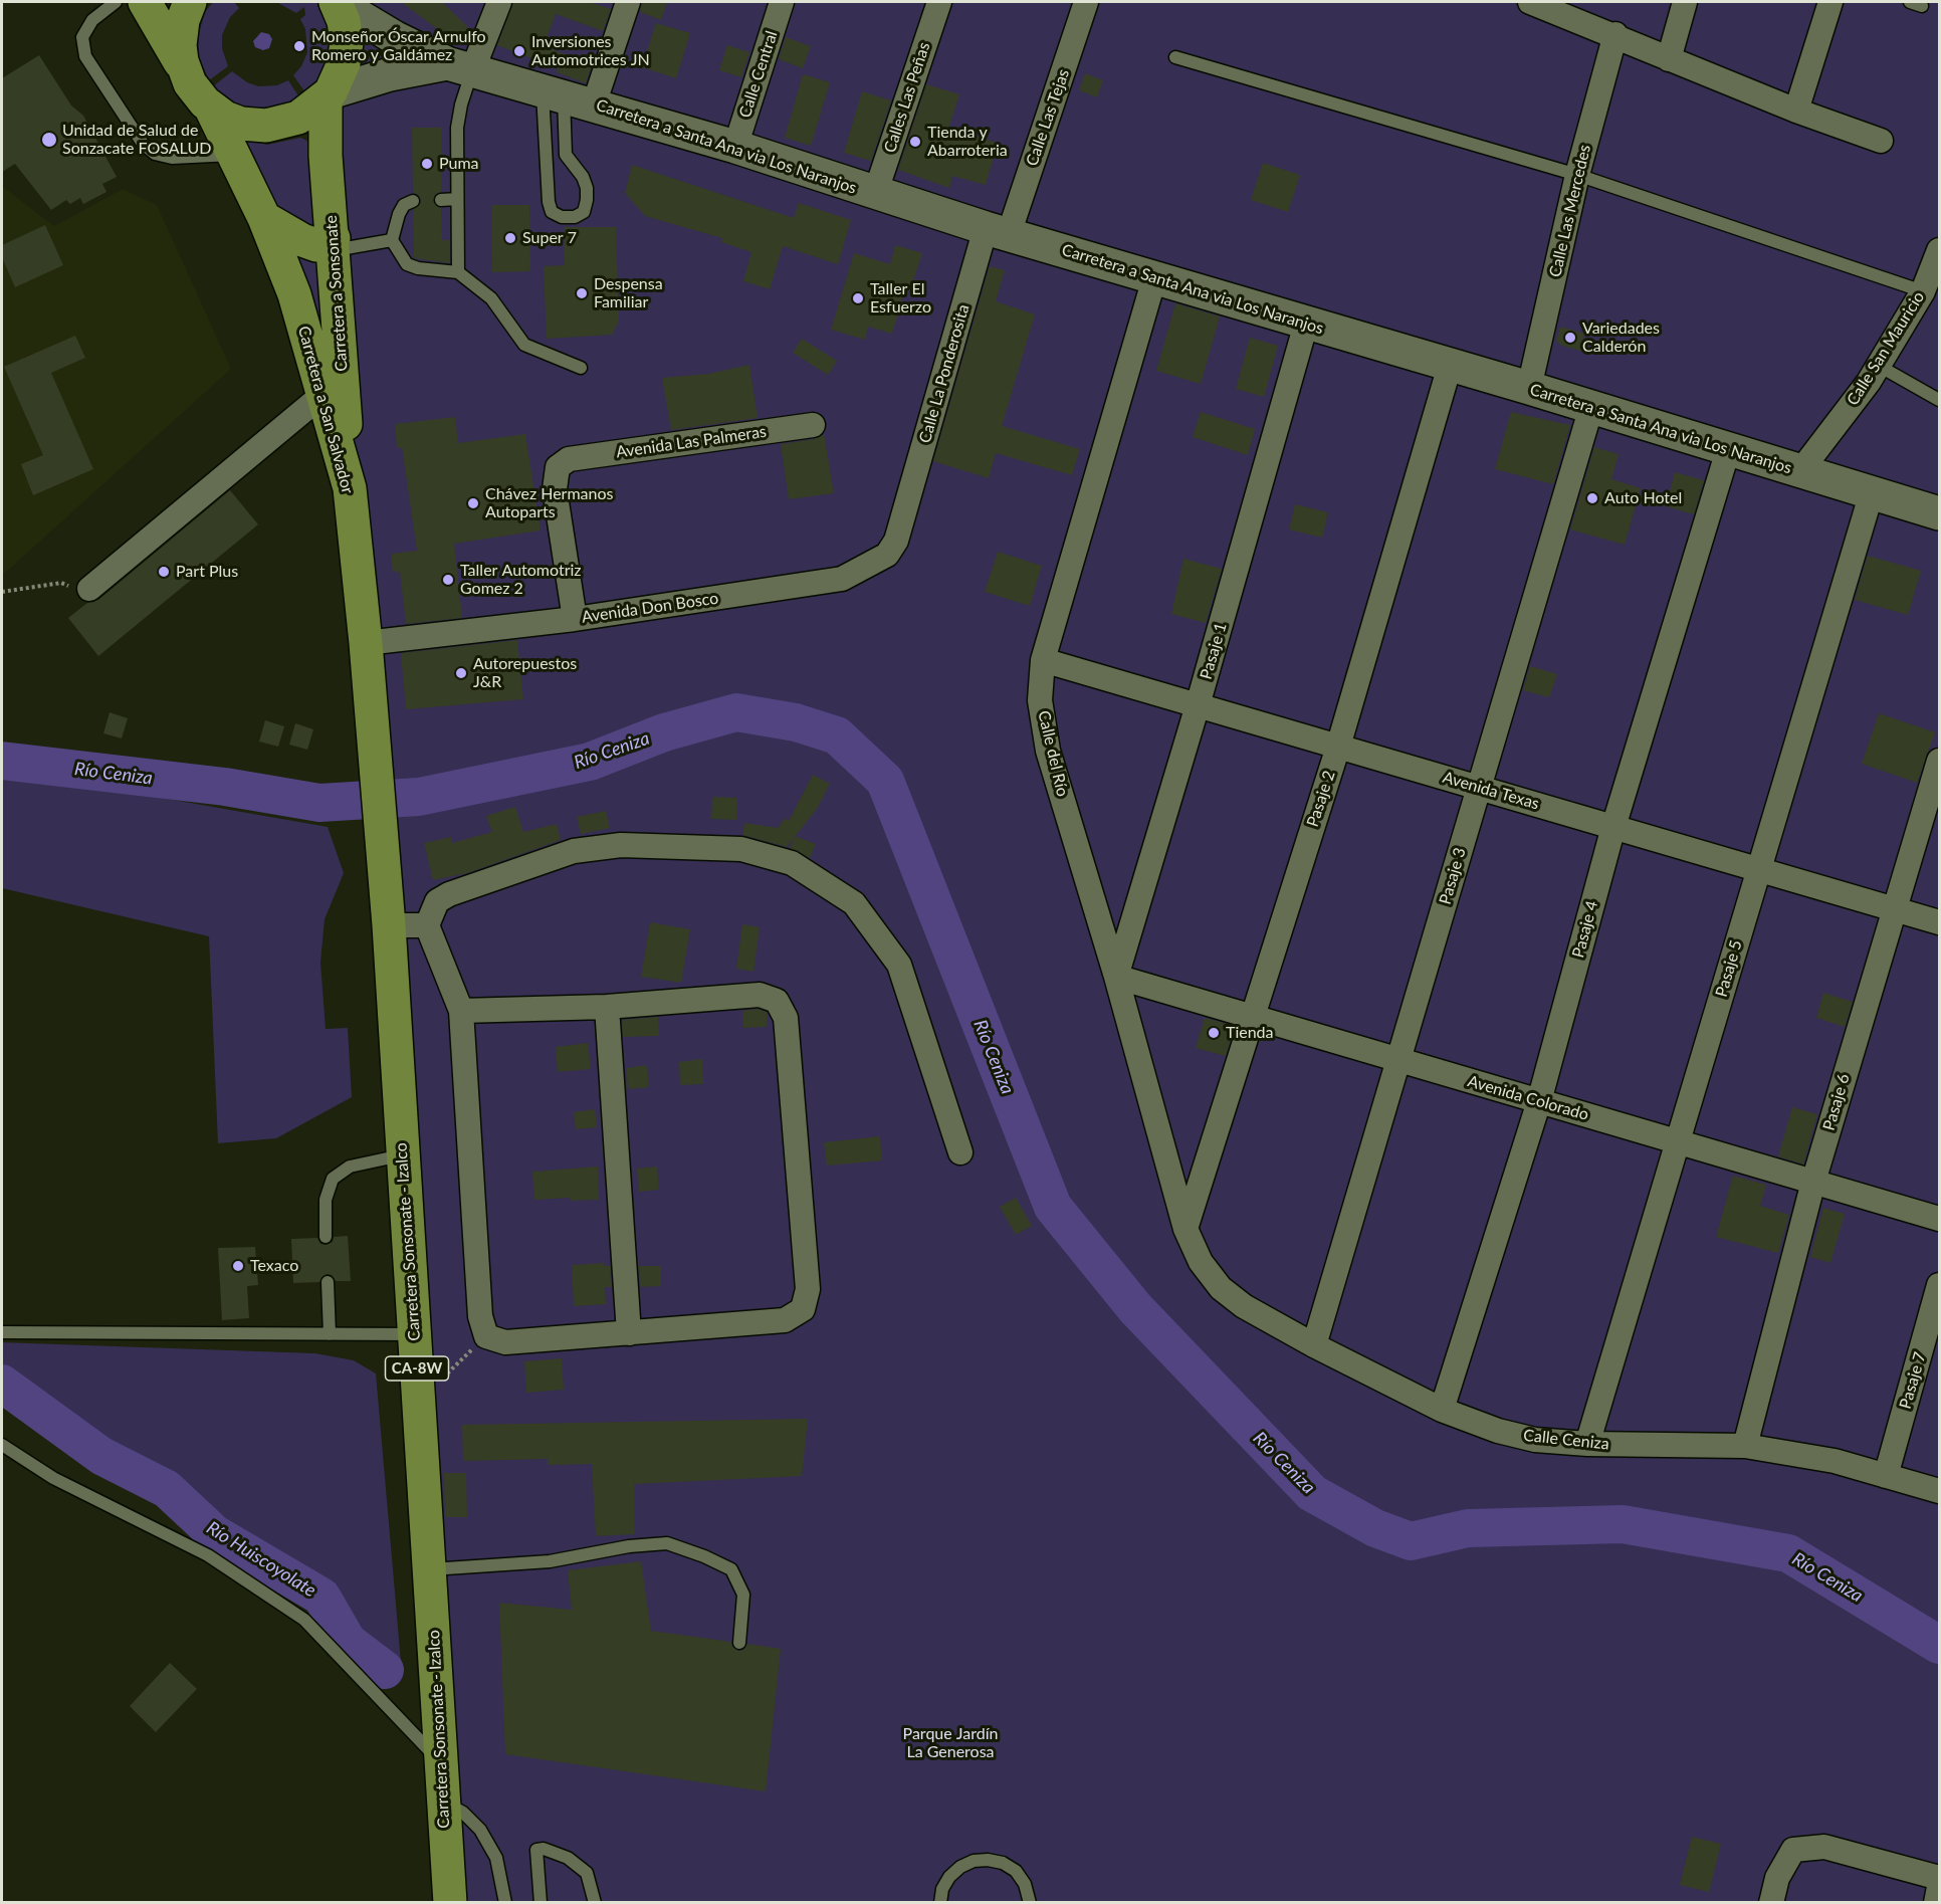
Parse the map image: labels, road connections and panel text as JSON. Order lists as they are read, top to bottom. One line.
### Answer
{"streets":{"main road":["Carretera a Santa Ana via Los Naranjos","Carretera a Sonsonate","Carretera a San Salvador","Carretera Sonsonate - Izalco","CA-8W"],"street":["Calle Central","Calles Las Peñas","Calle Las Tejas","Calle Las Mercedes","Calle San Mauricio","Calle La Ponderosita","Avenida Las Palmeras","Avenida Don Bosco","Pasaje 1","Calle del Río","Avenida Texas","Pasaje 2","Pasaje 3","Pasaje 4","Pasaje 5","Avenida Colorado","Pasaje 6","Pasaje 7","Calle Ceniza"]},"crossings":[["Calle Central","Carretera a Santa Ana via Los Naranjos"],["Calles Las Peñas","Carretera a Santa Ana via Los Naranjos"],["Calle Las Tejas","Carretera a Santa Ana via Los Naranjos"],["Calle Las Tejas","Calle La Ponderosita"],["Carretera a Santa Ana via Los Naranjos","Calle Las Mercedes"],["Carretera a Santa Ana via Los Naranjos","Calle San Mauricio"],["Carretera a Santa Ana via Los Naranjos","Calle La Ponderosita"],["Carretera a Santa Ana via Los Naranjos","Pasaje 1"],["Carretera a Santa Ana via Los Naranjos","Calle del Río"],["Carretera a Santa Ana via Los Naranjos","Pasaje 2"],["Carretera a Santa Ana via Los Naranjos","Pasaje 3"],["Carretera a Santa Ana via Los Naranjos","Pasaje 4"],["Carretera a Santa Ana via Los Naranjos","Pasaje 5"],["Carretera a Sonsonate","Carretera a San Salvador"],["Calle La Ponderosita","Avenida Don Bosco"],["Carretera a San Salvador","Avenida Don Bosco"],["Carretera a San Salvador","Carretera Sonsonate - Izalco"],["Avenida Las Palmeras","Avenida Don Bosco"],["Pasaje 1","Calle del Río"],["Pasaje 1","Avenida Texas"],["Pasaje 1","Avenida Colorado"],["Calle del Río","Avenida Texas"],["Calle del Río","Pasaje 2"],["Calle del Río","Avenida Colorado"],["Calle del Río","Calle Ceniza"],["Avenida Texas","Pasaje 2"],["Avenida Texas","Pasaje 3"],["Avenida Texas","Pasaje 4"],["Avenida Texas","Pasaje 5"],["Avenida Texas","Pasaje 6"],["Pasaje 2","Avenida Colorado"],["Pasaje 2","Calle Ceniza"],["Pasaje 3","Avenida Colorado"],["Pasaje 3","Calle Ceniza"],["Pasaje 4","Avenida Colorado"],["Pasaje 4","Calle Ceniza"],["Pasaje 5","Avenida Colorado"],["Pasaje 5","Calle Ceniza"],["Avenida Colorado","Pasaje 6"],["Pasaje 6","Calle Ceniza"],["Pasaje 7","Calle Ceniza"]],"water":["Río Ceniza","Río Huiscoyolate"],"parks":["Parque Jardín La Generosa"],"places":["Monseñor Óscar Arnulfo Romero y Galdámez","Inversiones Automotrices JN","Unidad de Salud de Sonzacate FOSALUD","Tienda y Abarroteria","Puma","Super 7","Despensa Familiar","Taller El Esfuerzo","Variedades Calderón","Auto Hotel","Chávez Hermanos Autoparts","Part Plus","Taller Automotriz Gomez 2","Autorepuestos J&R","Tienda","Texaco"]}
